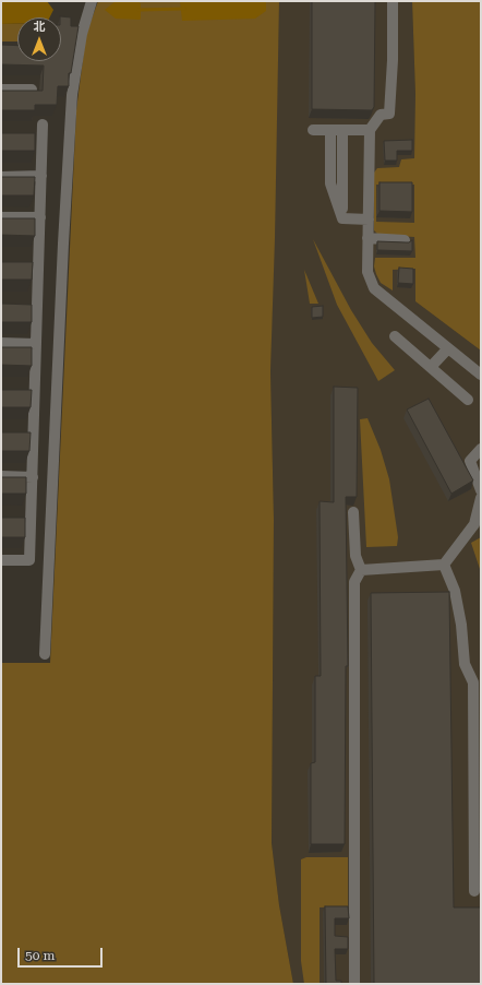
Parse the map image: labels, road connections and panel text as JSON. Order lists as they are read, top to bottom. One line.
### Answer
{"scale_bar":"50 m","north":"top"}
